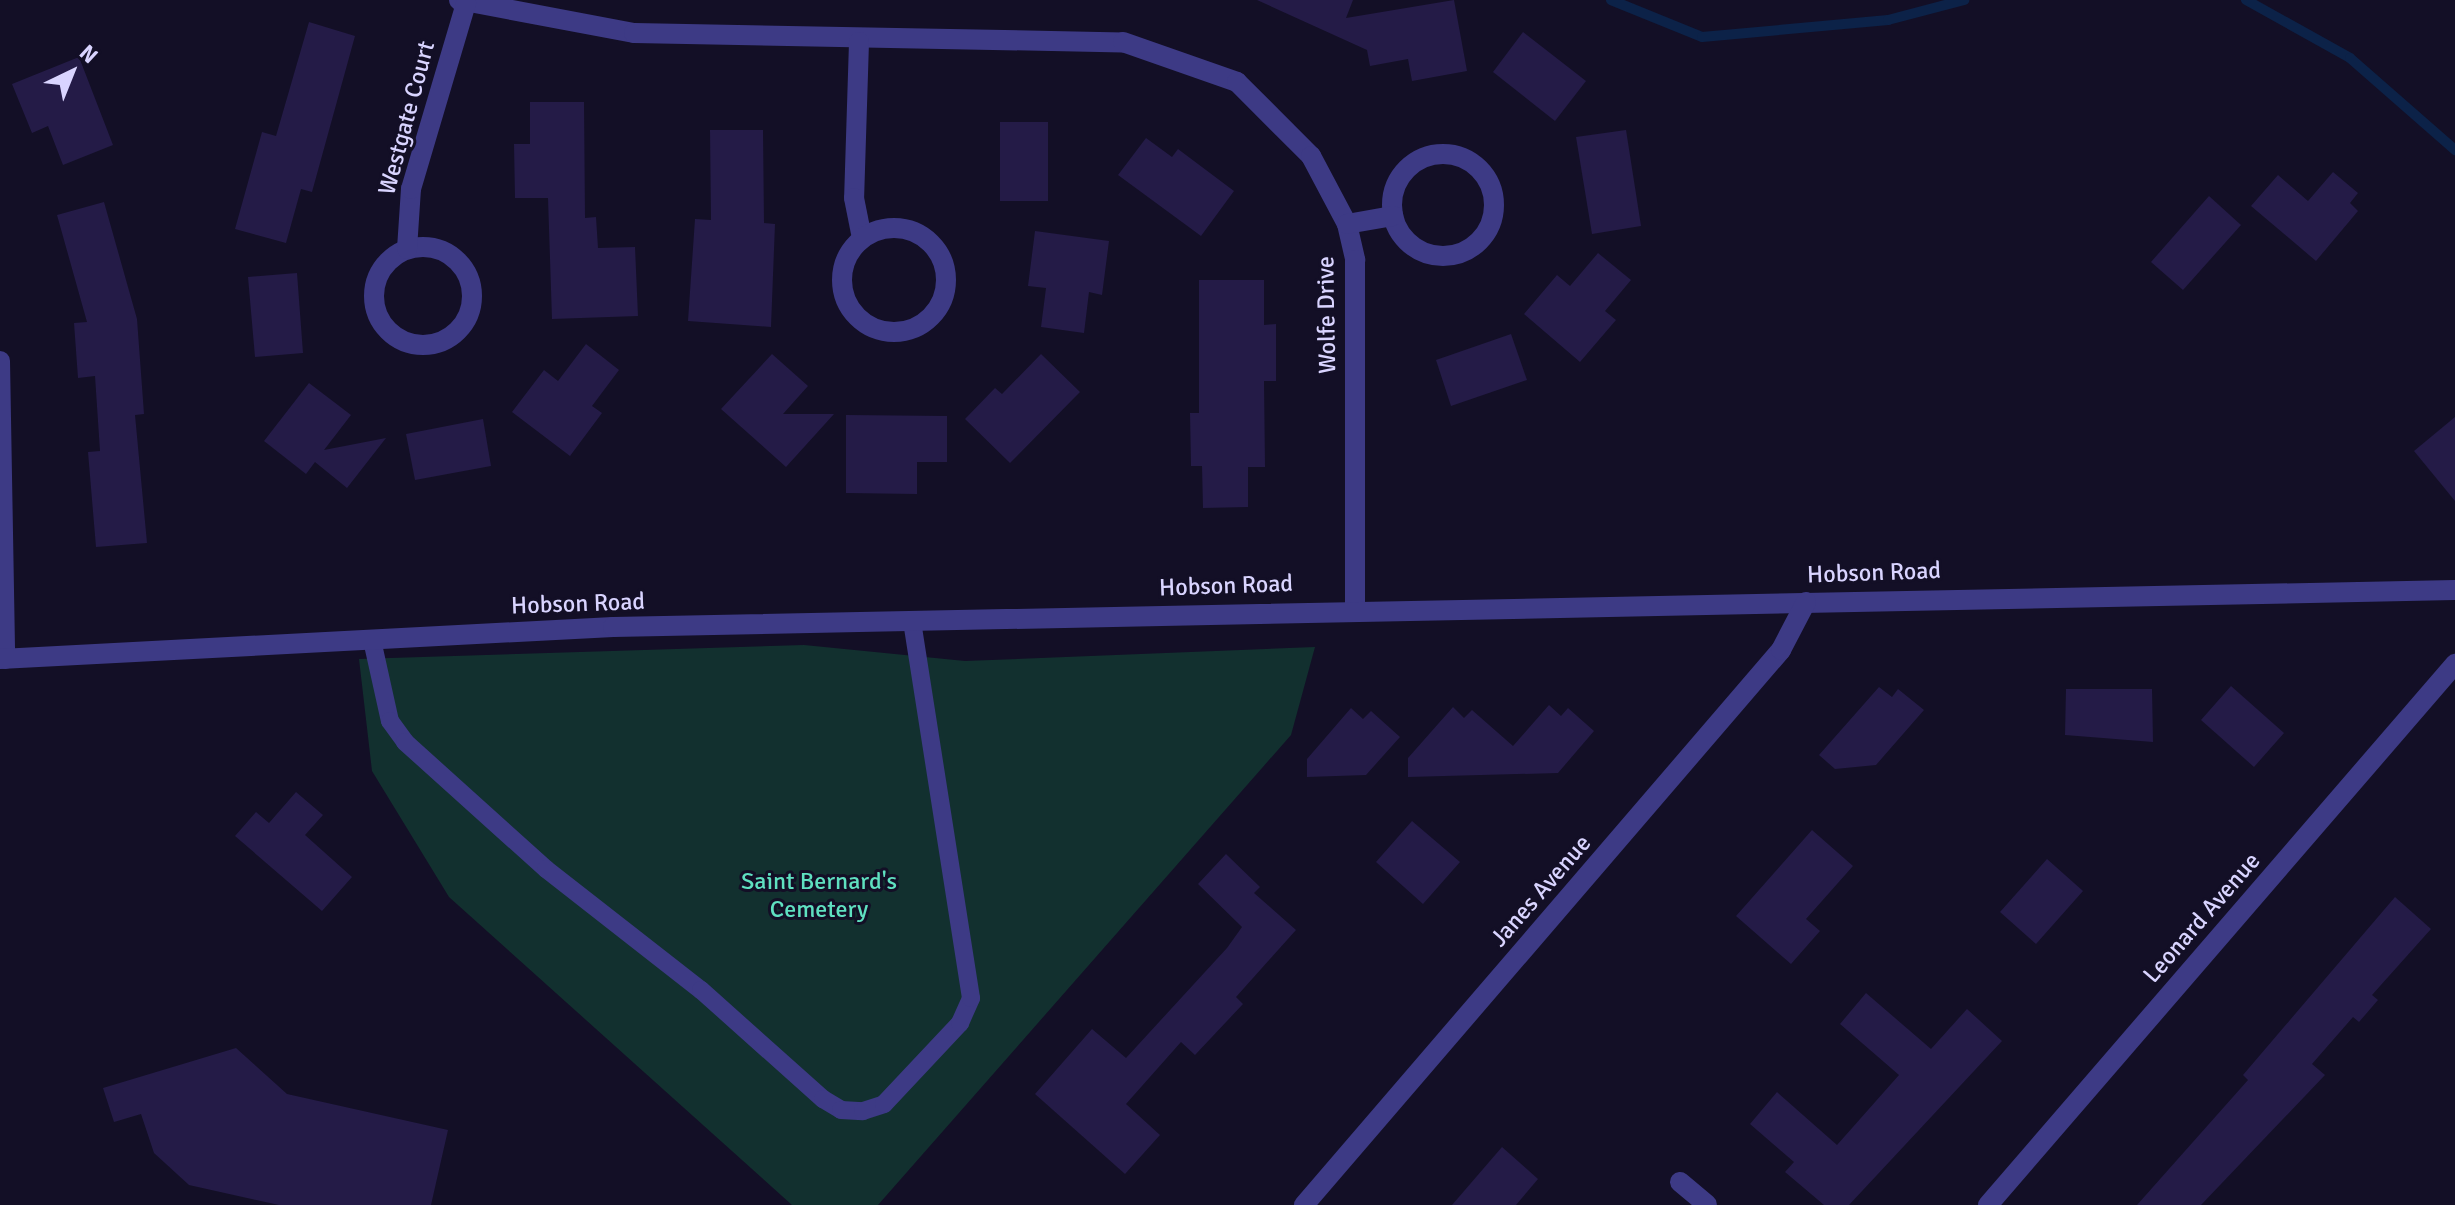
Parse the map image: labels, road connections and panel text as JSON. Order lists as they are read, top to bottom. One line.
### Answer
{"streets":{"street":["Westgate Court","Wolfe Drive","Hobson Road","Janes Avenue","Leonard Avenue"]},"crossings":[["Westgate Court","Wolfe Drive"],["Wolfe Drive","Hobson Road"],["Hobson Road","Janes Avenue"]],"parks":["Saint Bernard's Cemetery"],"north":"top right"}
